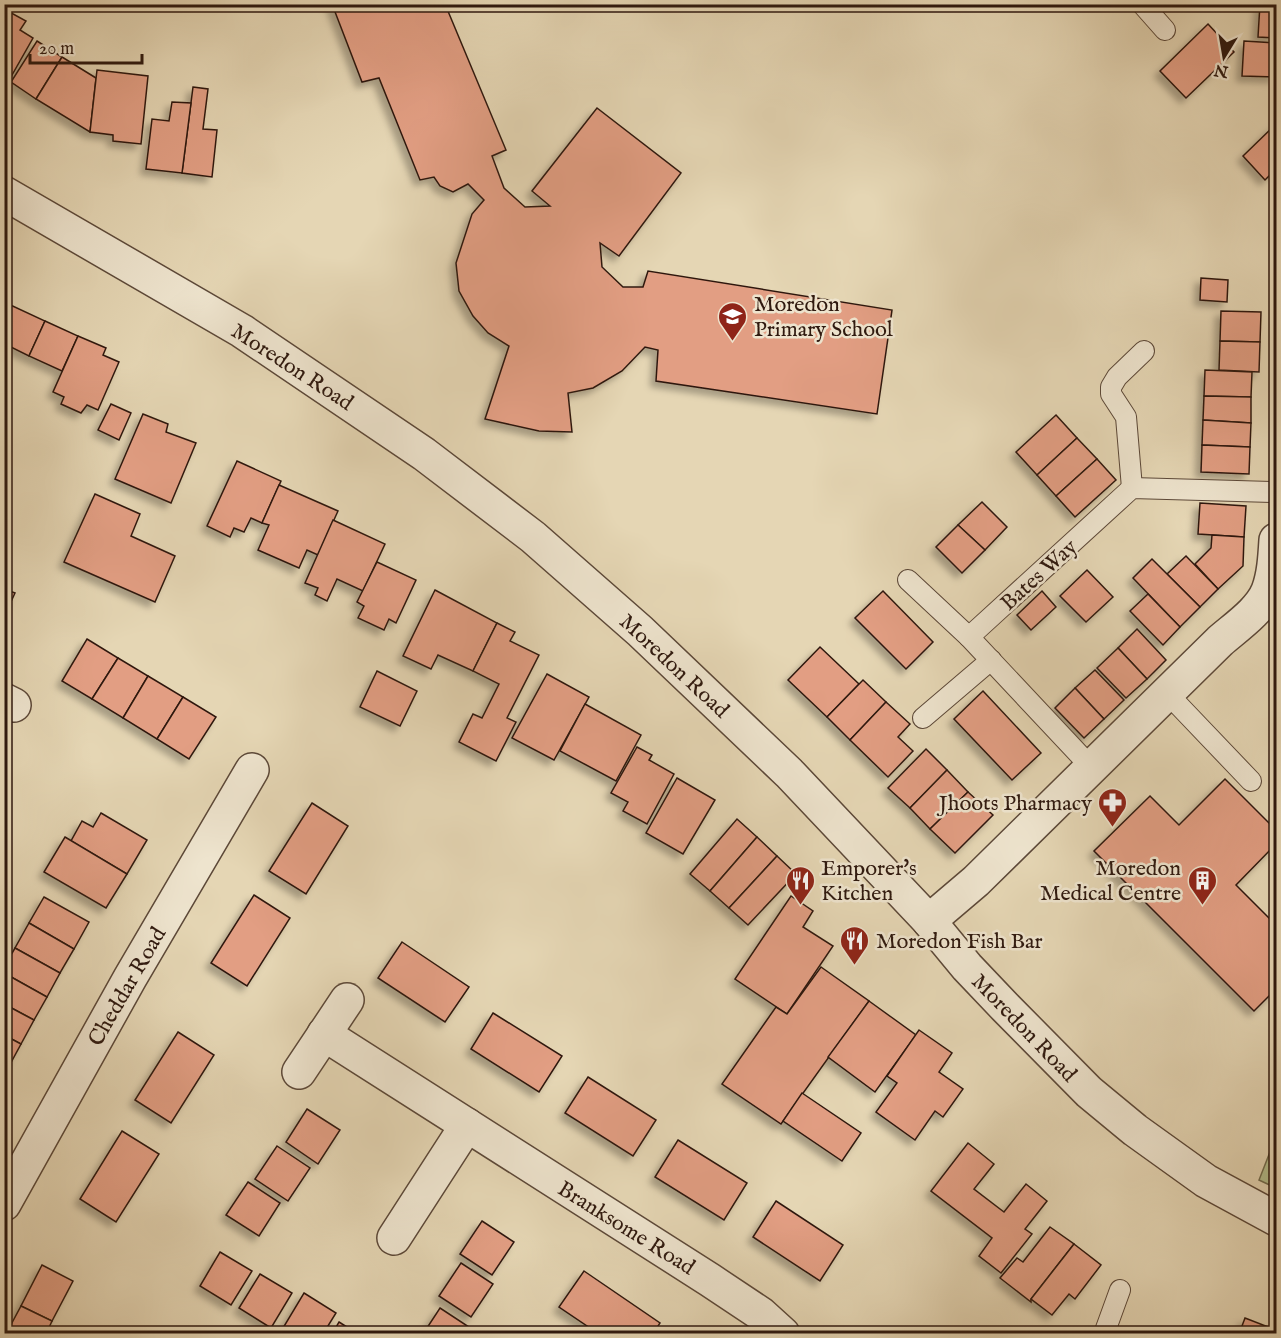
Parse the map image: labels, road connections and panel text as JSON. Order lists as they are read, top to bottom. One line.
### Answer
{"streets":{"street":["Moredon Road","Cheddar Road","Branksome Road"],"lane":["Bates Way"]},"places":{"school or university":["Moredon Primary School"],"pharmacy":["Jhoots Pharmacy"],"restaurant":["Emporer's Kitchen","Moredon Fish Bar"],"building":["Moredon Medical Centre"]},"scale_bar":"20 m","north":"bottom"}
